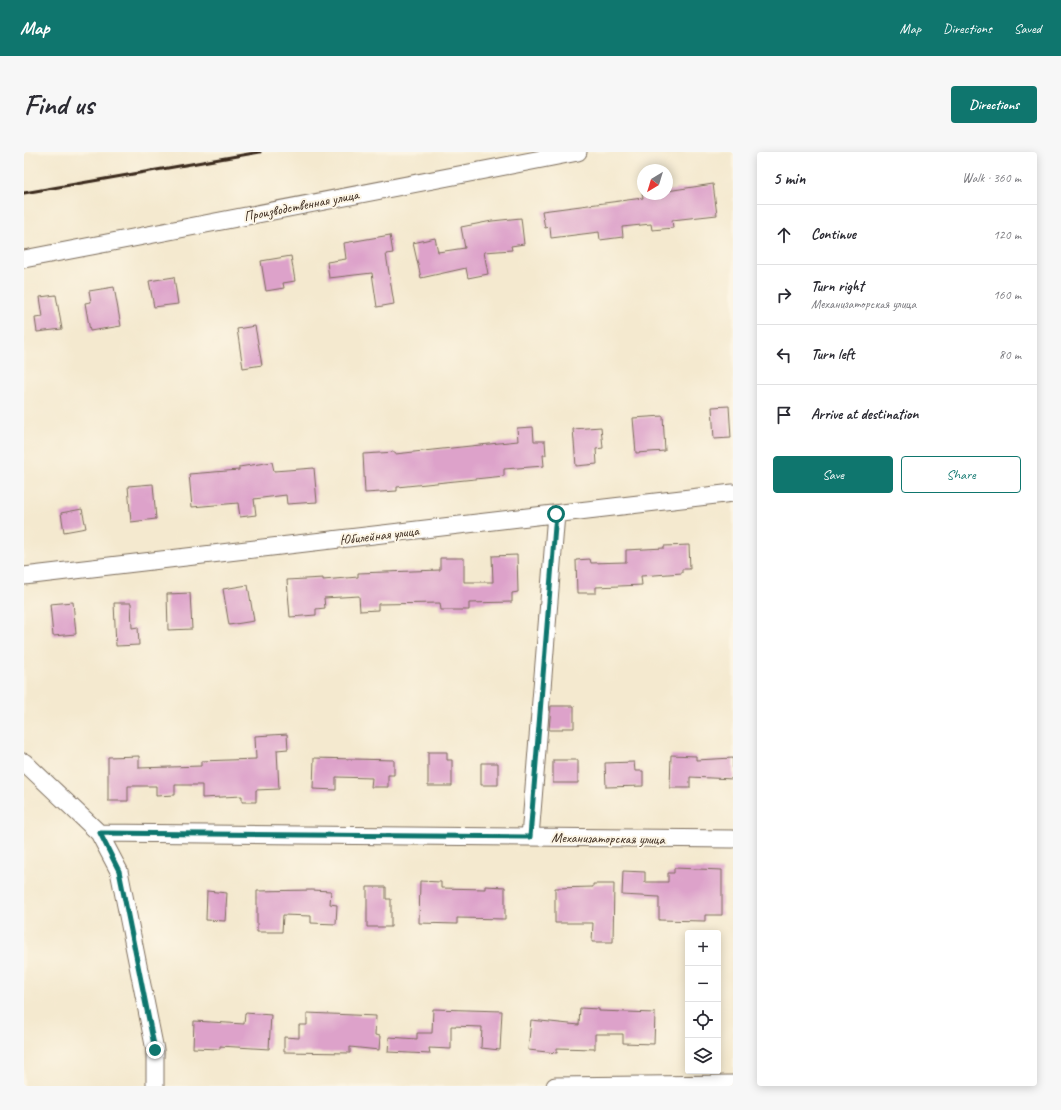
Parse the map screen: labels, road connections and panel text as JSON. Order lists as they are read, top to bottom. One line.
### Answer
{"streets":{"street":["Производственная улица","Юбилейная улица","Механизаторская улица"]},"north":"bottom left","page":{"header":"Map","nav":["Map","Directions","Saved"],"buttons":["Directions",["Save","Share"]],"title":"Find us","heading":["5 min","Walk · 360 m"],"list":[["Continue","120 m"],["Turn right","Механизаторская улица","160 m"],["Turn left","80 m"],"Arrive at destination"],"map_buttons":["+","−"]}}
